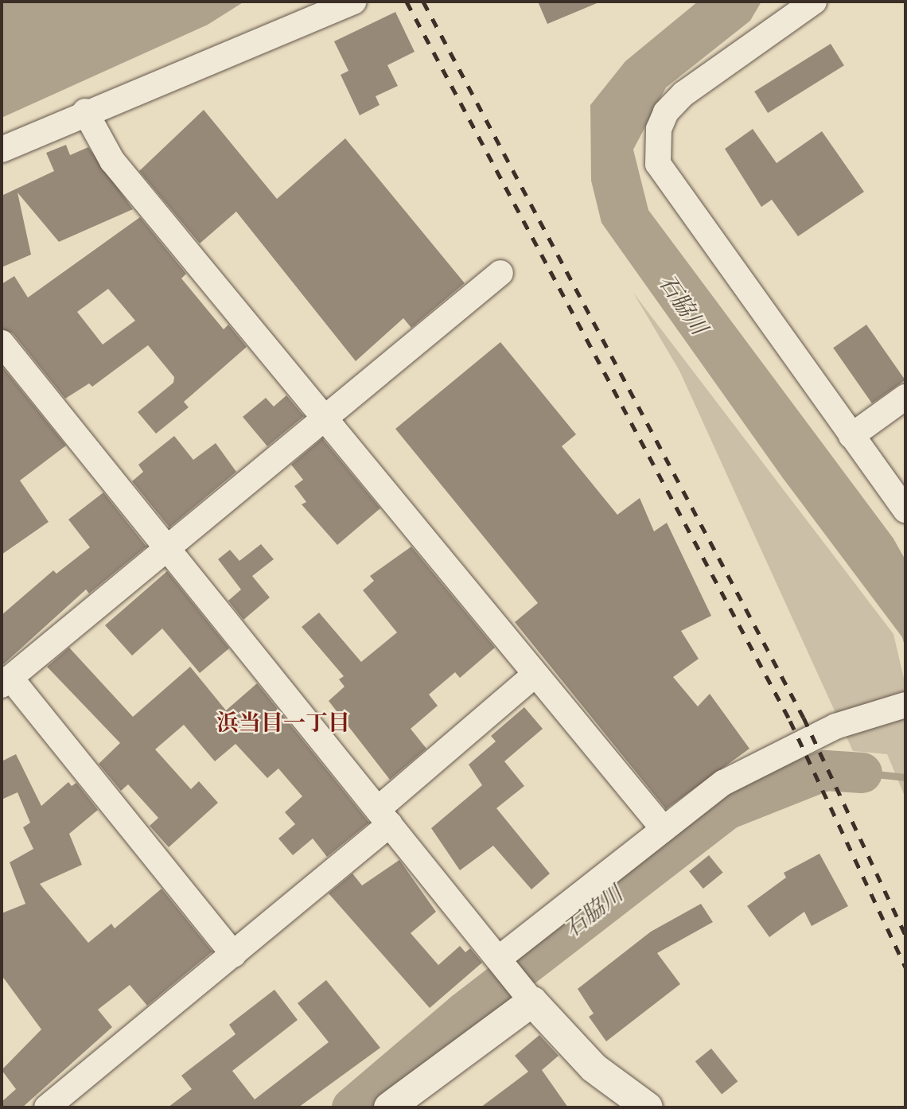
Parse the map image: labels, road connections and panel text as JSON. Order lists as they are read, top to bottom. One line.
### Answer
{"districts":["浜当目一丁目"],"water":["石脇川"]}
